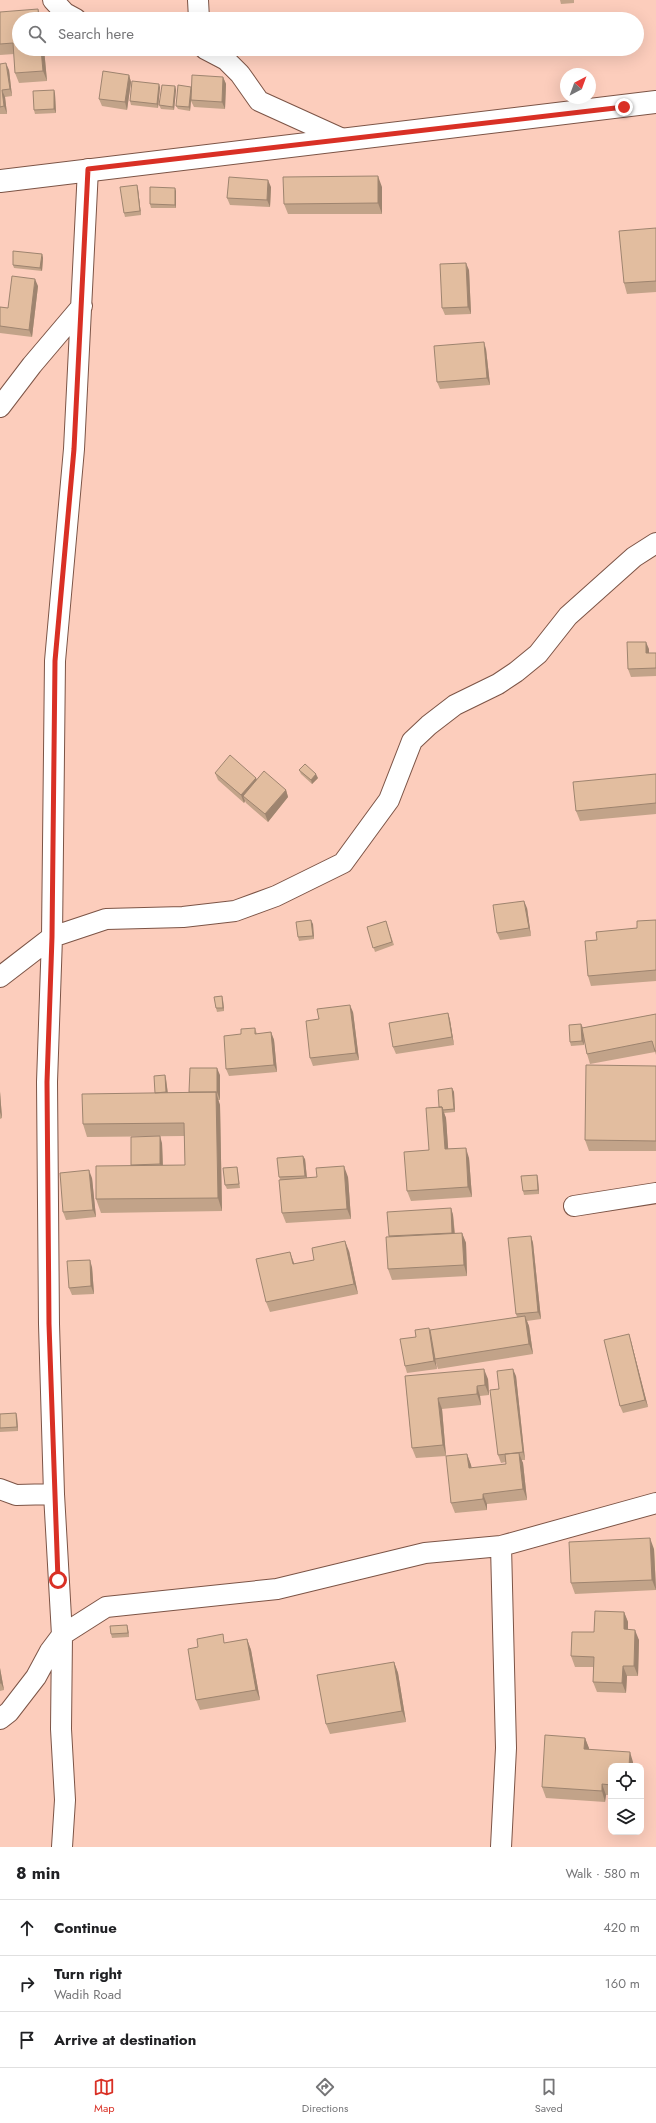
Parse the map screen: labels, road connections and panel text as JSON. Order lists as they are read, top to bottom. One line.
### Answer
{"north":"top right","page":{"search":"Search here","heading":["8 min","Walk · 580 m"],"list":[["Continue","420 m"],["Turn right","Wadih Road","160 m"],"Arrive at destination"],"nav":["Map","Directions","Saved"]}}
